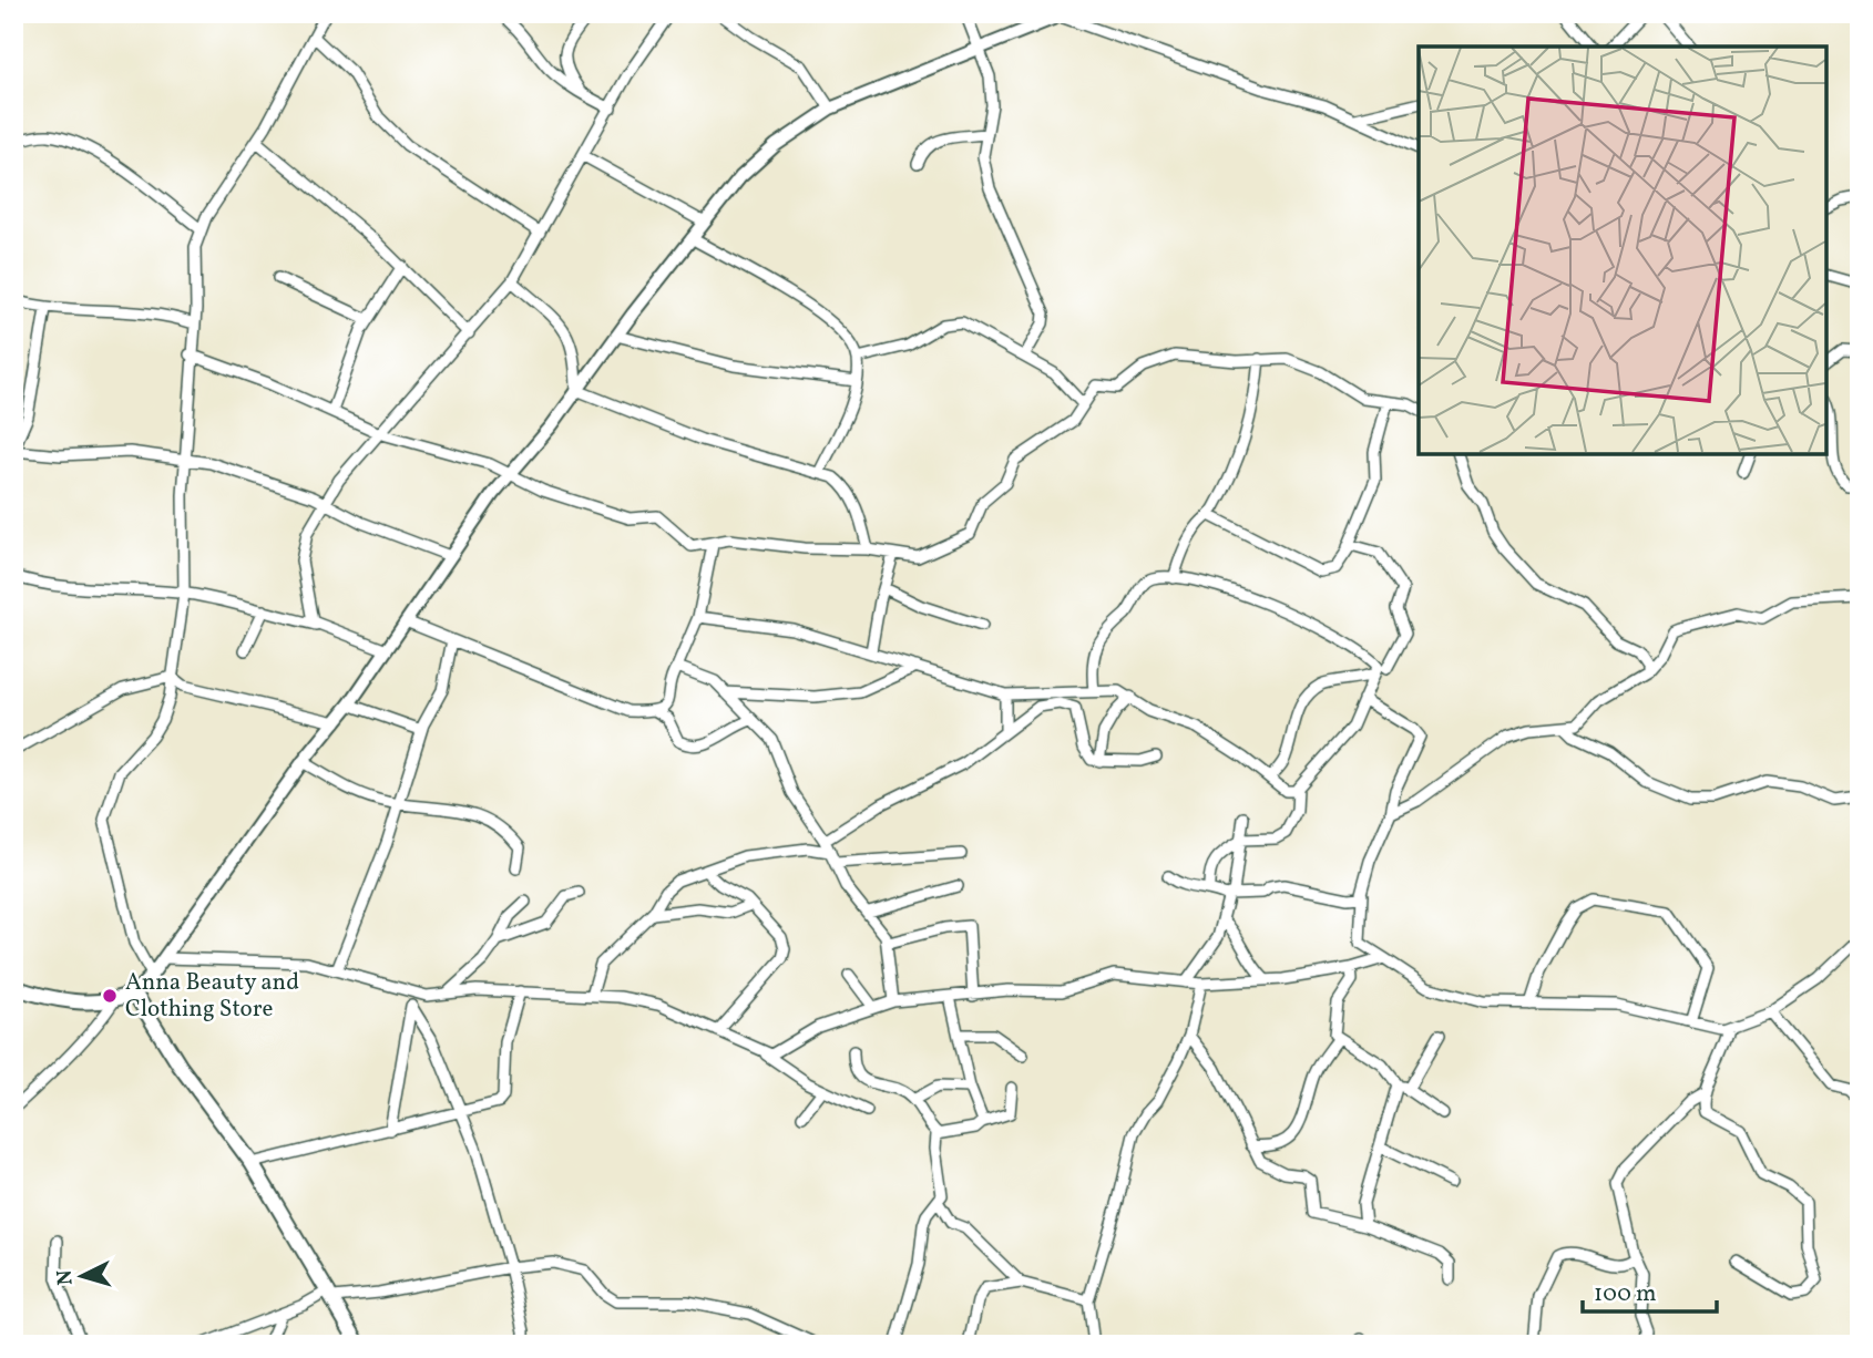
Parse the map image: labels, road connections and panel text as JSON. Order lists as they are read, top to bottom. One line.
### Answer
{"places":["Anna Beauty and Clothing Store"],"scale_bar":"100 m","north":"left"}
